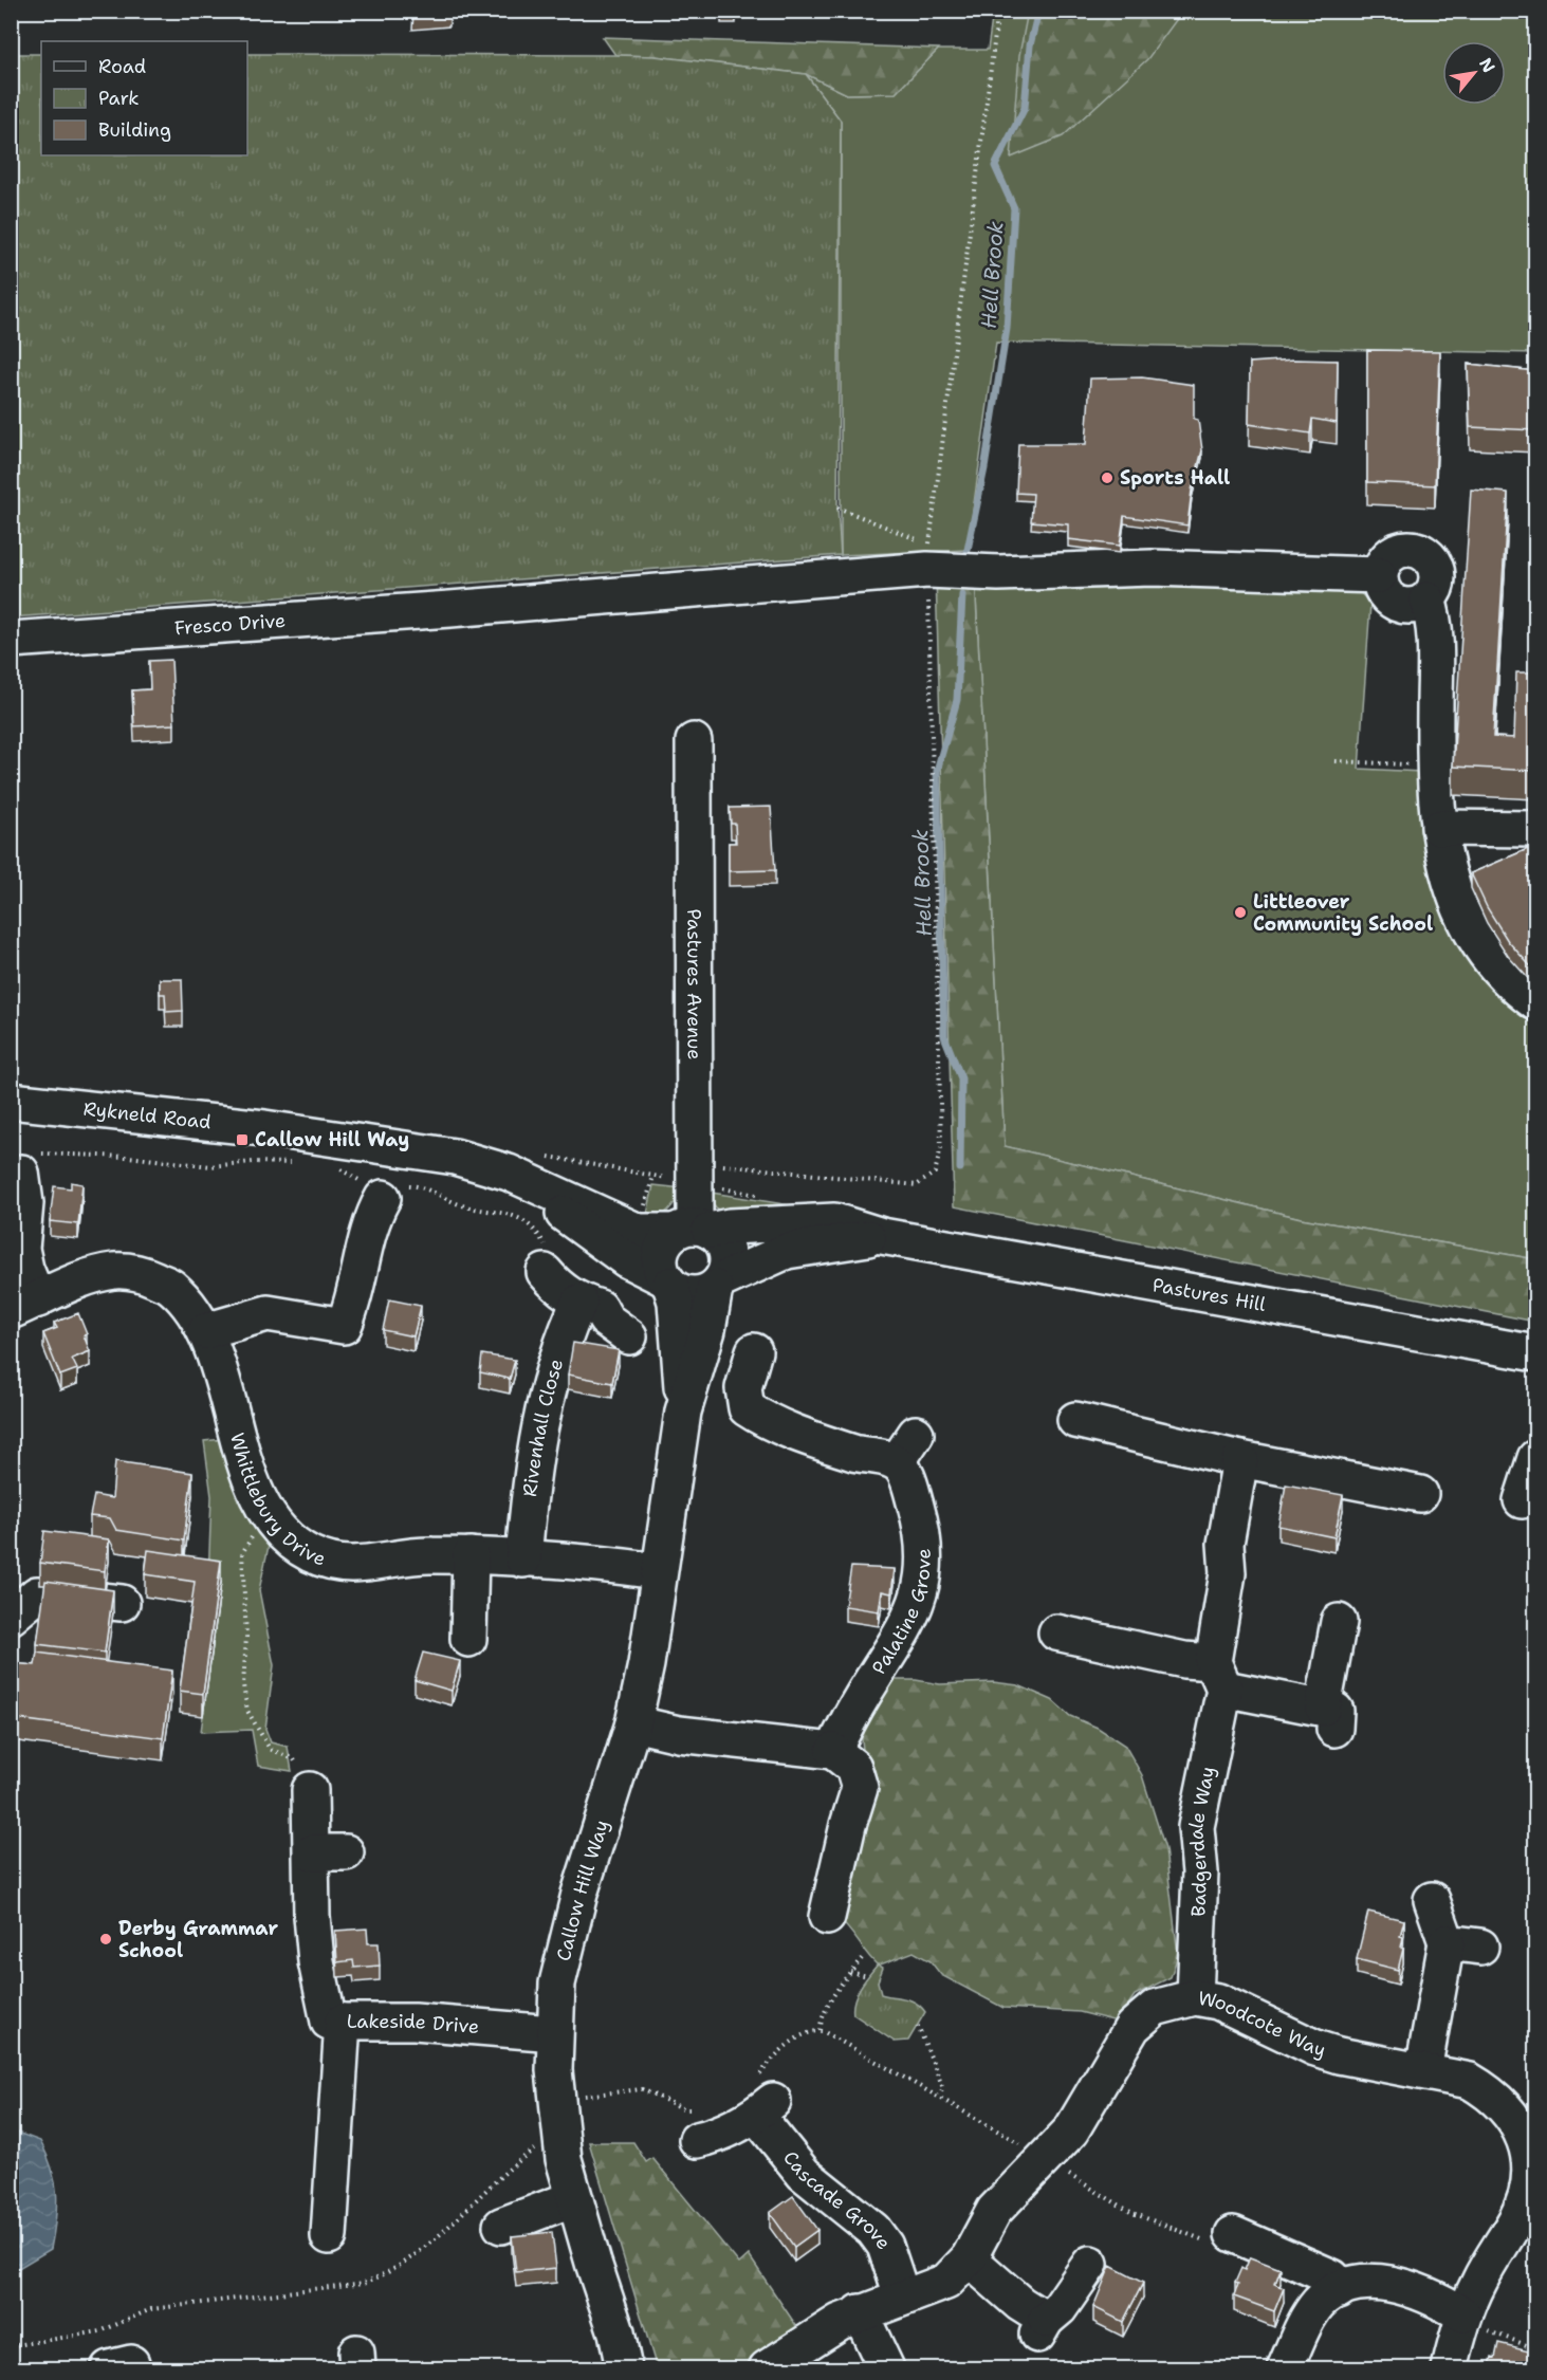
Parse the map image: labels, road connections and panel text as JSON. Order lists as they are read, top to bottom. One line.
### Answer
{"streets":{"street":["Fresco Drive","Pastures Avenue","Rykneld Road","Pastures Hill","Rivenhall Close","Whittlebury Drive","Palatine Grove","Badgerdale Way","Callow Hill Way","Lakeside Drive","Woodcote Way","Cascade Grove"]},"crossings":[["Pastures Avenue","Rykneld Road"],["Pastures Avenue","Pastures Hill"],["Pastures Avenue","Callow Hill Way"],["Rykneld Road","Pastures Hill"],["Rykneld Road","Callow Hill Way"],["Pastures Hill","Callow Hill Way"],["Rivenhall Close","Whittlebury Drive"],["Whittlebury Drive","Callow Hill Way"],["Badgerdale Way","Woodcote Way"],["Callow Hill Way","Lakeside Drive"],["Woodcote Way","Cascade Grove"]],"water":["Hell Brook"],"places":{"other":["Sports Hall","Littleover Community School","Derby Grammar School"],"transit":["Callow Hill Way"]},"legend":["Road","Park","Building"],"north":"top right"}
